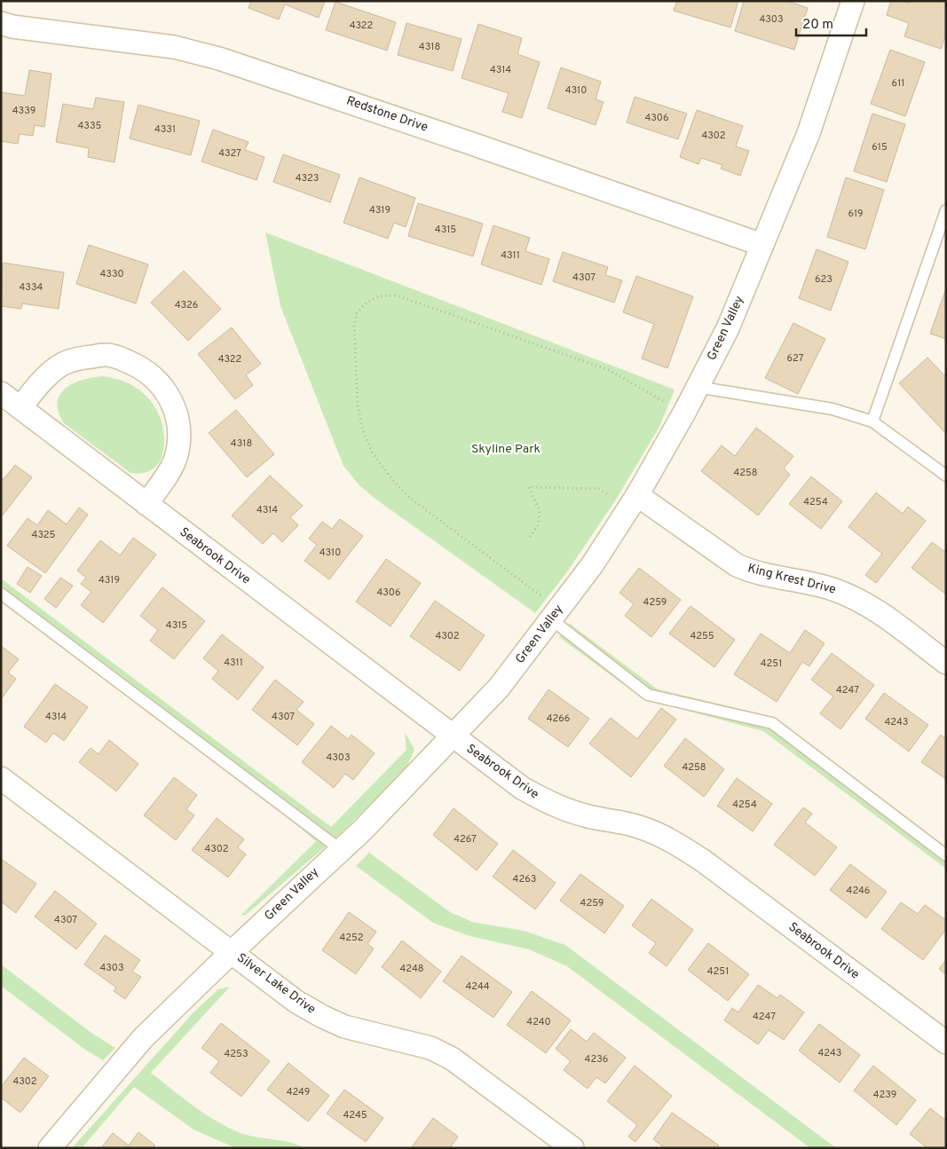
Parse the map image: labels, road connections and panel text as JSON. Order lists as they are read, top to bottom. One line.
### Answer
{"streets":{"street":["Redstone Drive","Green Valley","Seabrook Drive","King Krest Drive","Silver Lake Drive"]},"crossings":[["Redstone Drive","Green Valley"],["Green Valley","Seabrook Drive"],["Green Valley","King Krest Drive"],["Green Valley","Silver Lake Drive"]],"parks":["Skyline Park"],"house_numbers":["4303","4322","4318","4314","611","4310","4339","4306","4335","4331","4302","615","4327","4323","4319","619","4315","4311","4330","4307","623","4334","4326","627","4322","4318","4258","4254","4314","4325","4310","4319","4306","4259","4315","4302","4255","4311","4251","4247","4314","4307","4266","4243","4303","4258","4254","4267","4302","4263","4246","4259","4307","4252","4303","4248","4251","4244","4247","4240","4243","4253","4236","4302","4249","4239","4245"],"scale_bar":"20 m"}
